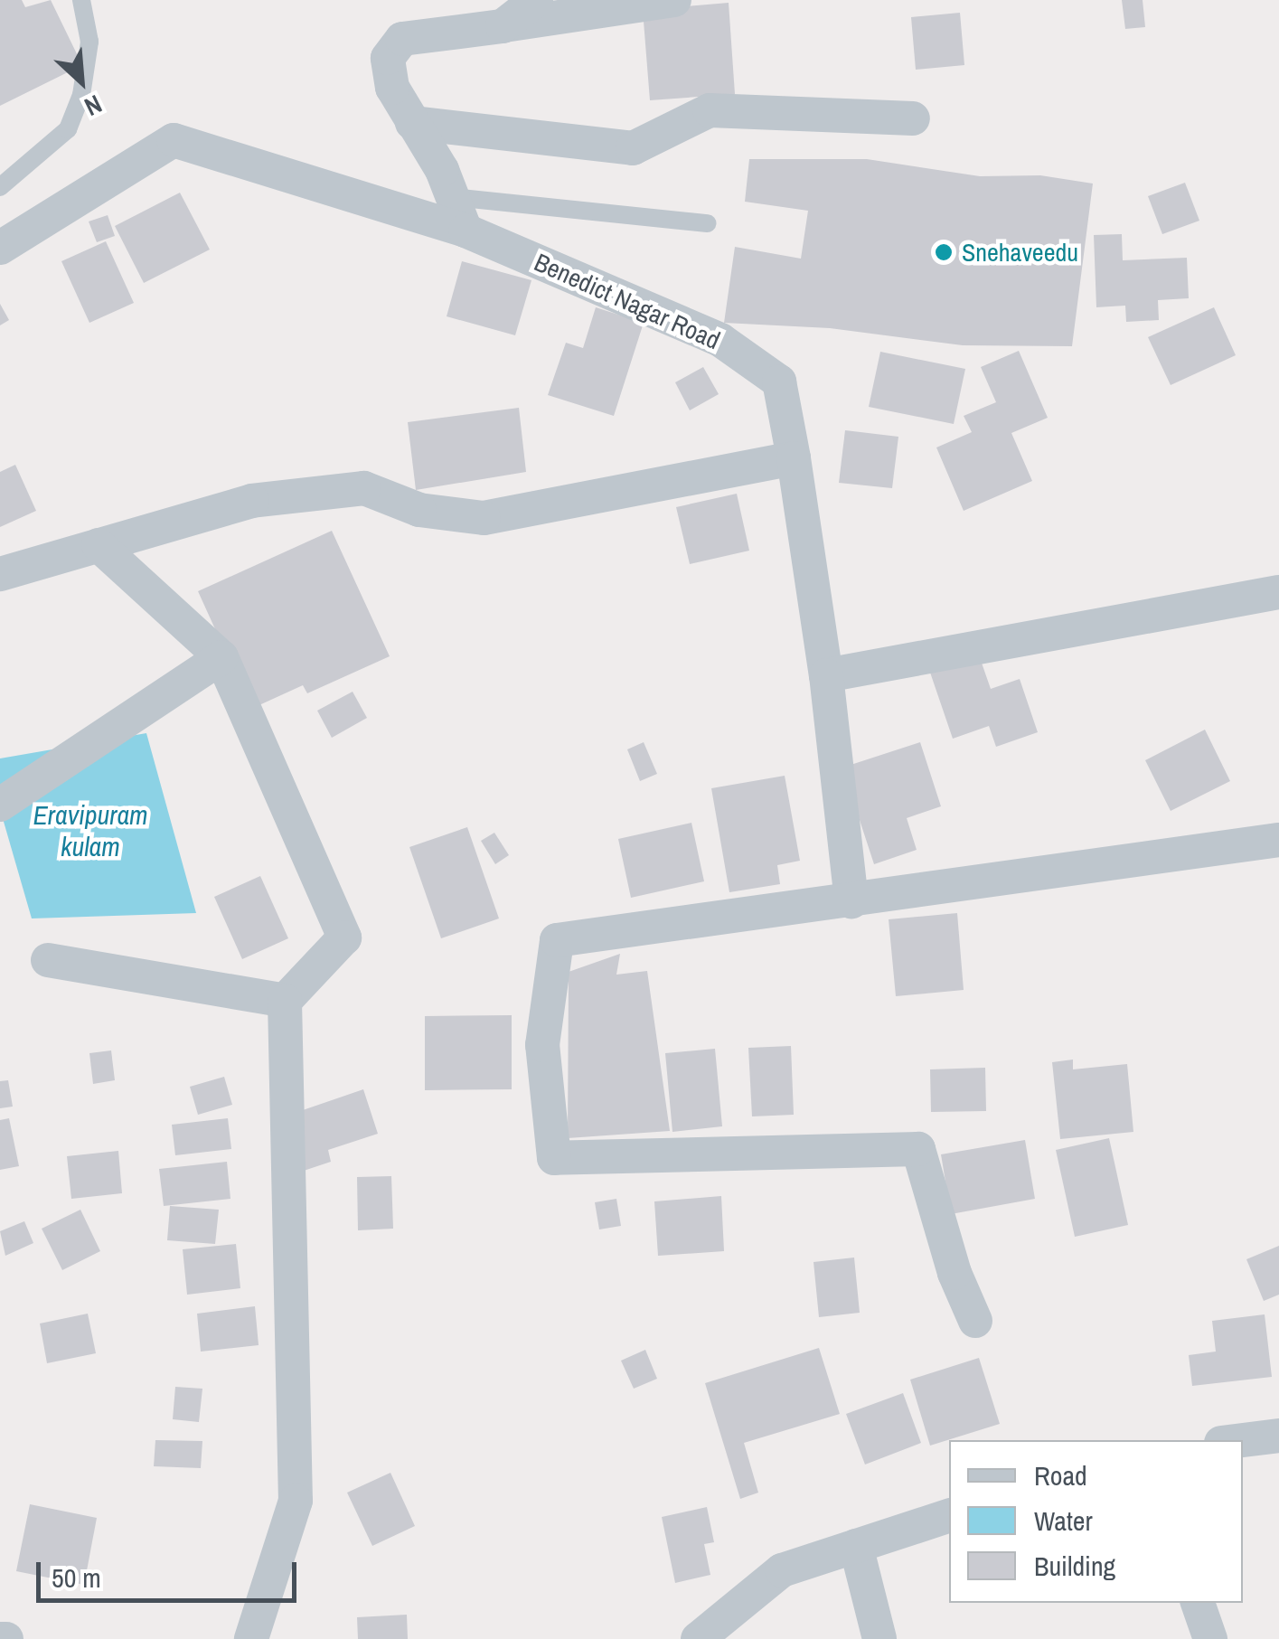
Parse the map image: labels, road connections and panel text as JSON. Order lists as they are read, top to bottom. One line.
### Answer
{"streets":{"street":["Benedict Nagar Road"]},"water":["Eravipuram kulam"],"places":["Snehaveedu"],"legend":["Road","Water","Building"],"scale_bar":"50 m","north":"bottom right"}
